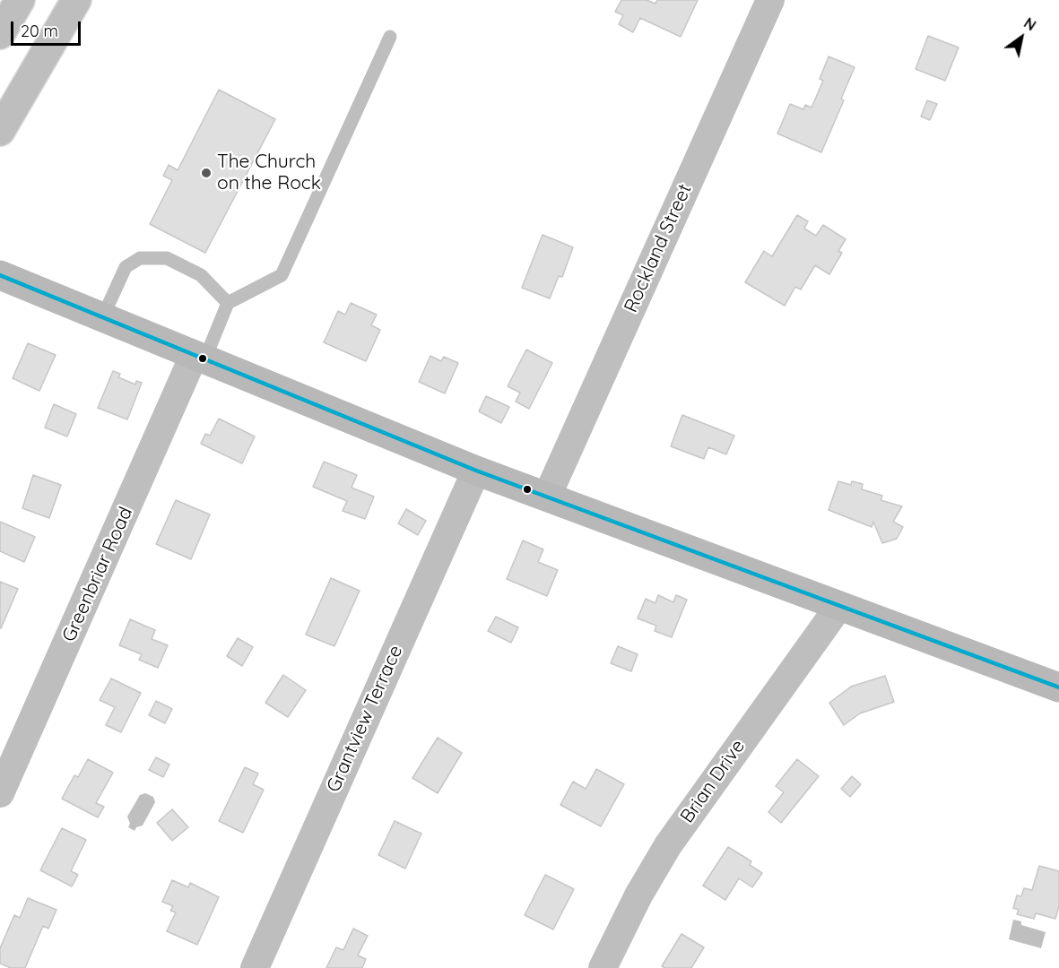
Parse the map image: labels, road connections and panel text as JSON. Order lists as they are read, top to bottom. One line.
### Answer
{"streets":{"street":["Rockland Street","Greenbriar Road","Grantview Terrace","Brian Drive"]},"places":["The Church on the Rock"],"scale_bar":"20 m","north":"top right"}
